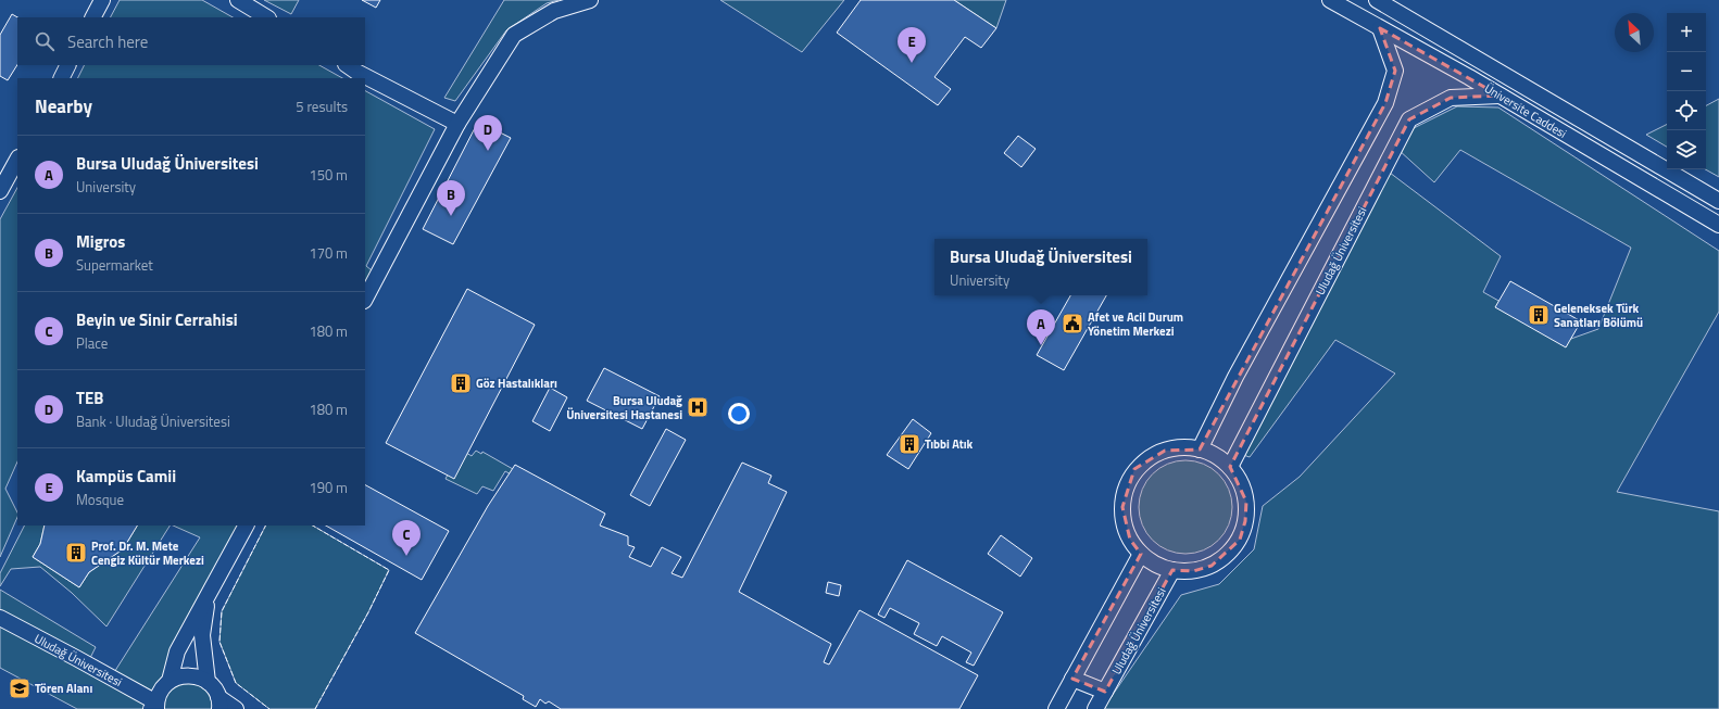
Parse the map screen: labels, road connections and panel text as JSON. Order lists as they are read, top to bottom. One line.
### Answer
{"streets":{"street":["Üniversite Caddesi","Uludağ Üniversitesi"]},"crossings":[["Üniversite Caddesi","Uludağ Üniversitesi"]],"places":{"building":["Geleneksek Türk Sanatları Bölümü","Göz Hastalıkları","Tıbbi Atık","Prof. Dr. M. Mete Cengiz Kültür Merkezi"],"public building":["Afet ve Acil Durum Yönetim Merkezi"],"hospital":["Bursa Uludağ Üniversitesi Hastanesi"],"school or university":["Tören Alanı"]},"north":"top left","page":{"map_buttons":["+","−"],"search":"Search here","pins":["E","D","B","A","C"],"heading":["Nearby","5 results"],"list":[{"mark":"A","name":"Bursa Uludağ Üniversitesi","note":"University","value":"150 m"},{"mark":"B","name":"Migros","note":"Supermarket","value":"170 m"},{"mark":"C","name":"Beyin ve Sinir Cerrahisi","note":"Place","value":"180 m"},{"mark":"D","name":"TEB","note":"Bank · Uludağ Üniversitesi","value":"180 m"},{"mark":"E","name":"Kampüs Camii","note":"Mosque","value":"190 m"}],"popup":["Bursa Uludağ Üniversitesi","University"]}}
